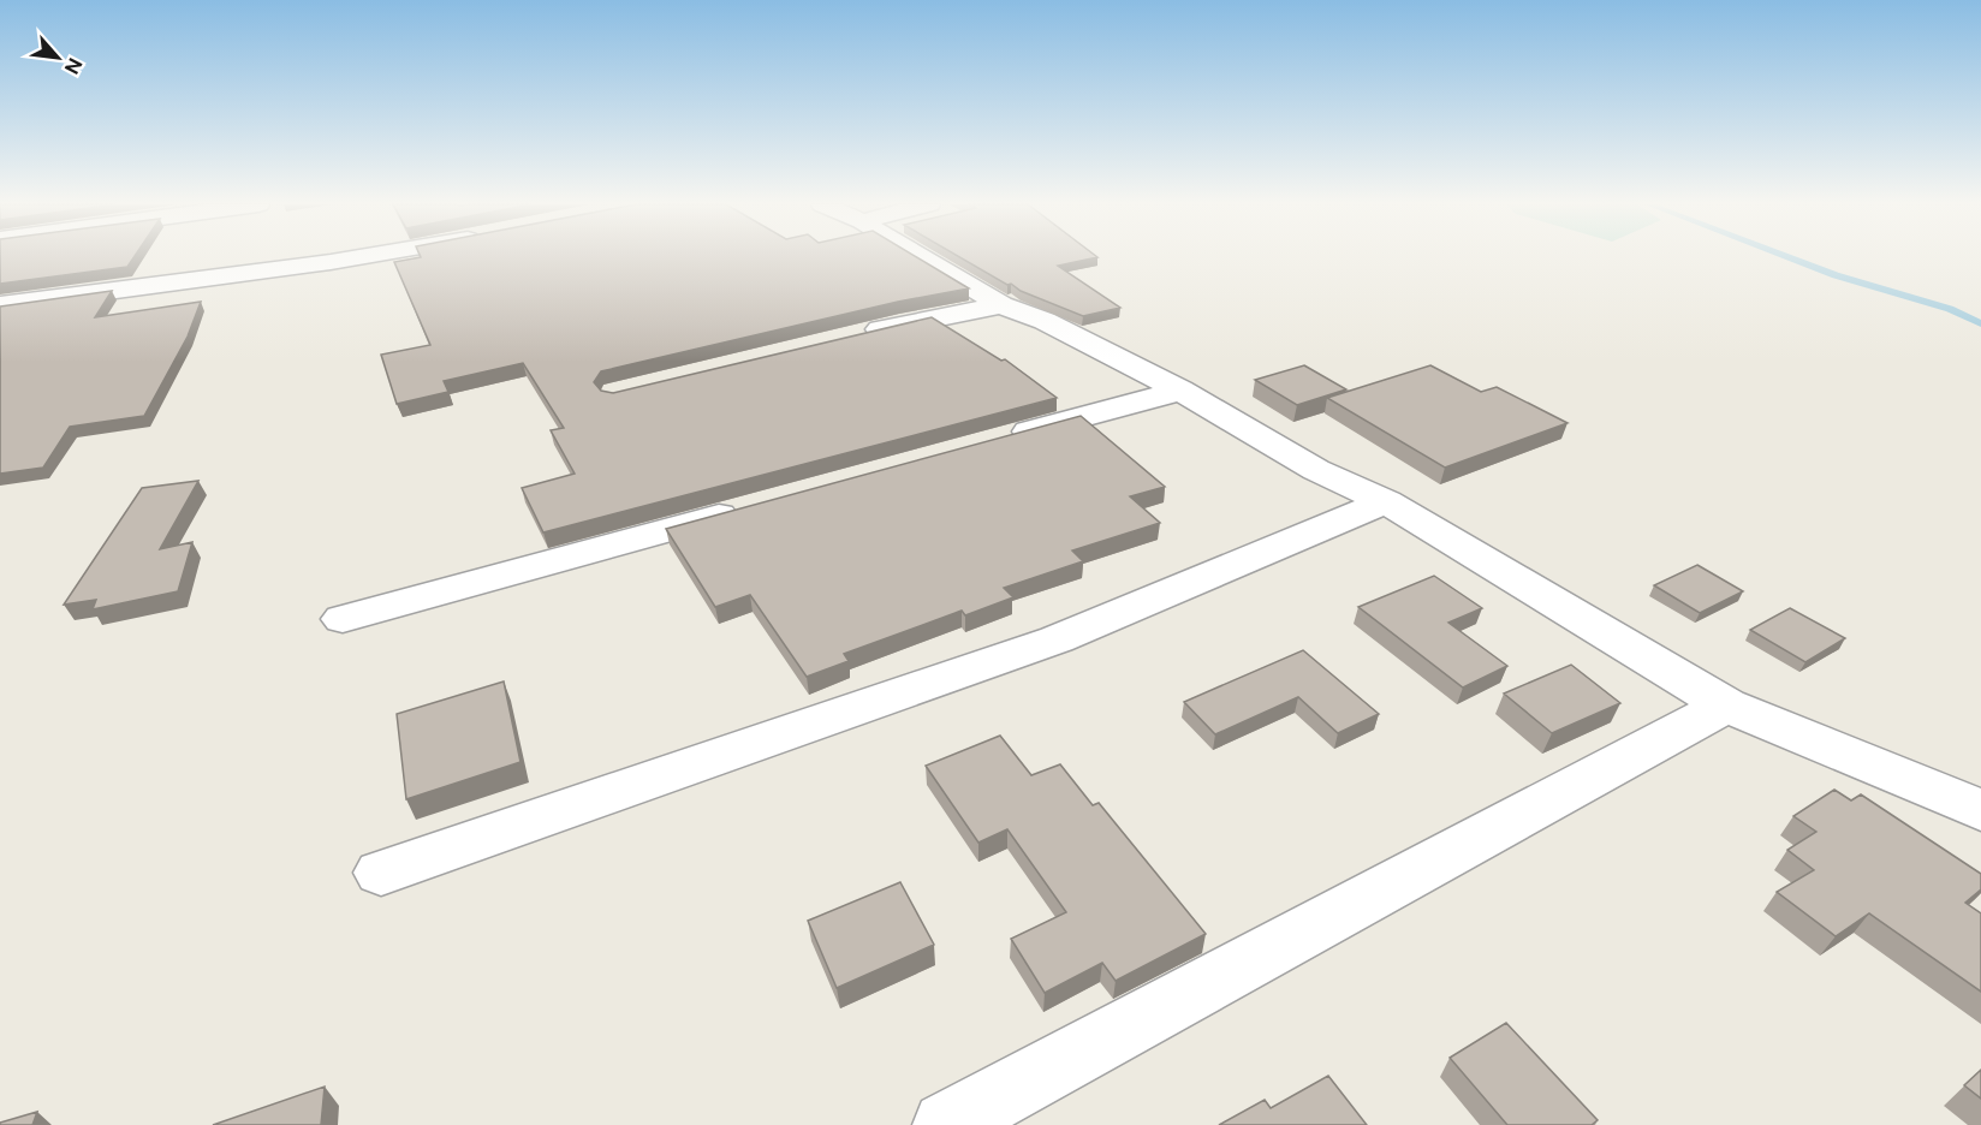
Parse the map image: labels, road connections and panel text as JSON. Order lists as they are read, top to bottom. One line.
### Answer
{"north":"bottom right"}
